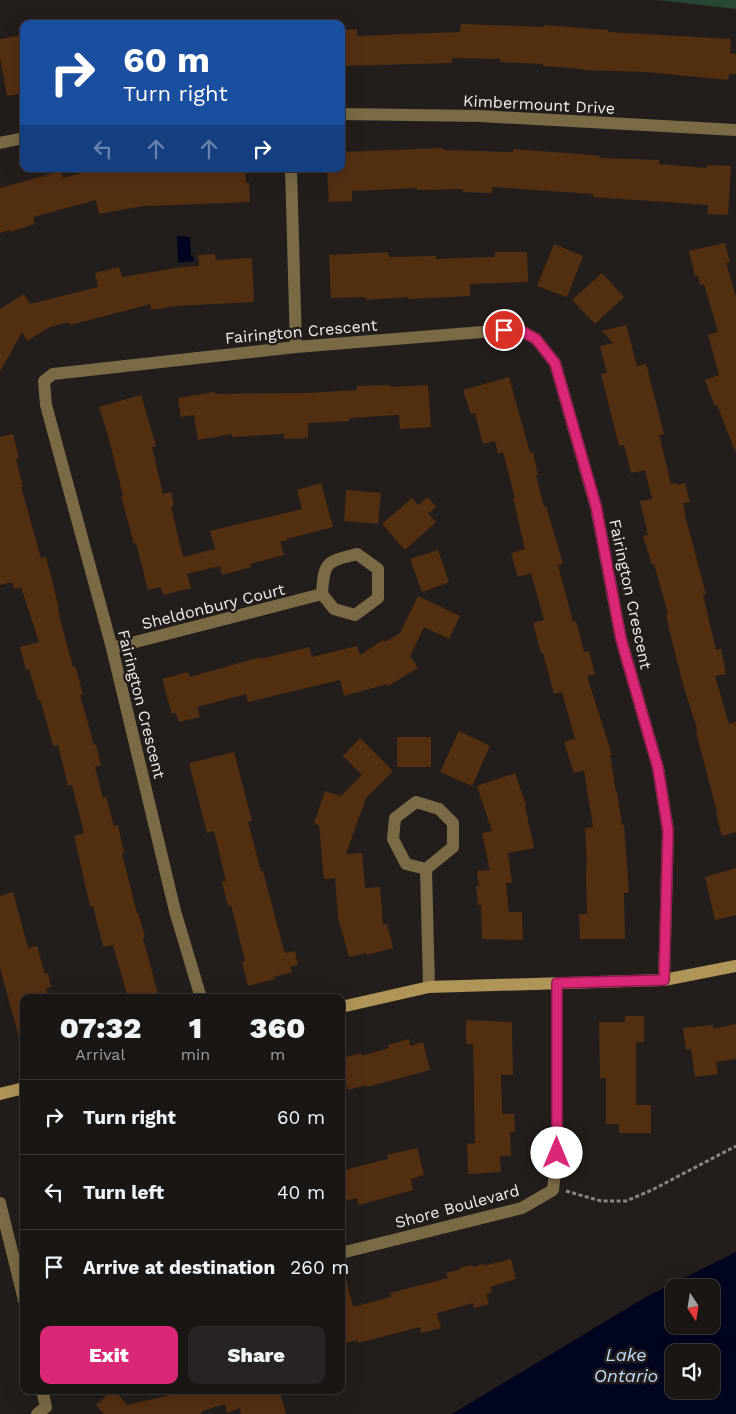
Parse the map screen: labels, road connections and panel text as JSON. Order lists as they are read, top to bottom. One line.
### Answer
{"streets":{"street":["Kimbermount Drive","Fairington Crescent","Sheldonbury Court","Shore Boulevard"]},"crossings":[["Fairington Crescent","Sheldonbury Court"]],"water":["Lake Ontario"],"north":"bottom","page":{"turn":["60 m","Turn right"],"eta":["07:32","Arrival","1","min","360","m"],"list":[{"name":"Turn right","value":"60 m"},{"name":"Turn left","value":"40 m"},{"name":"Arrive at destination","value":"260 m"}],"buttons":["Exit","Share"]}}
